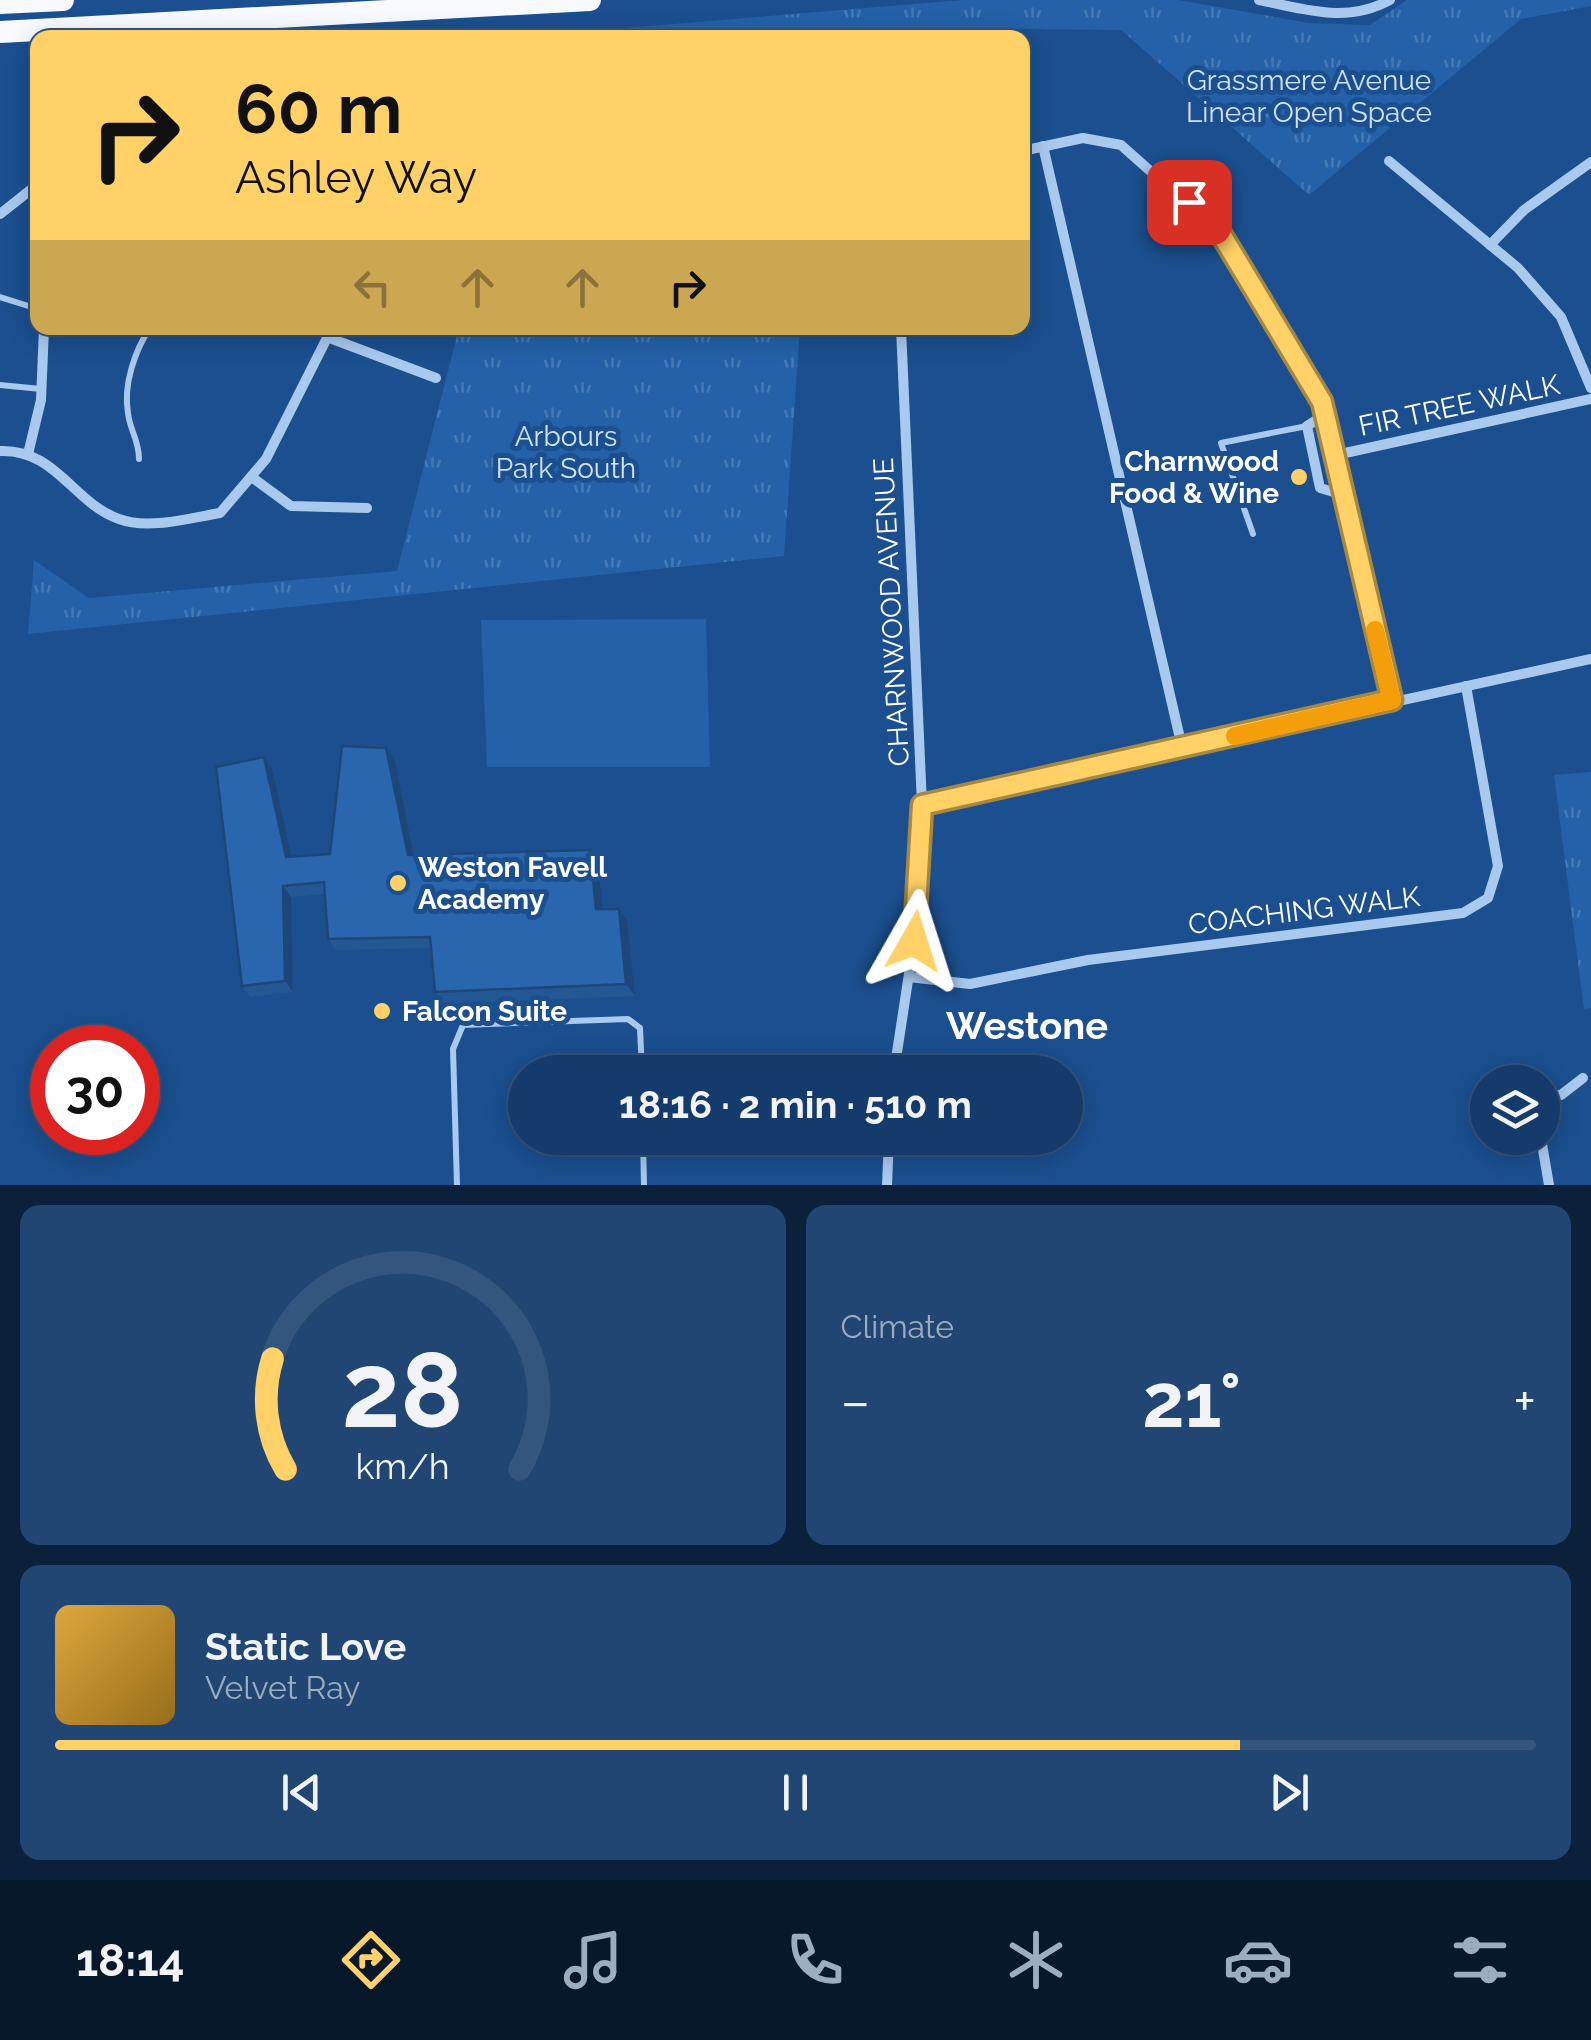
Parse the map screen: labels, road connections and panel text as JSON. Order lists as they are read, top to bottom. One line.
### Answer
{"streets":{"street":["FIR TREE WALK","CHARNWOOD AVENUE","COACHING WALK"]},"crossings":[["CHARNWOOD AVENUE","COACHING WALK"]],"districts":["Westone"],"parks":["Grassmere Avenue Linear Open Space","Arbours Park South"],"places":["Charnwood Food & Wine","Weston Favell Academy","Falcon Suite"],"page":{"turn":["60 m","Ashley Way"],"limit":"30","trip":"18:16 · 2 min · 510 m","tile":"Climate","heat":["−","21°","+"],"song":["Static Love","Velvet Ray"],"tabs":"18:14","gauge":["28","km/h"]}}
